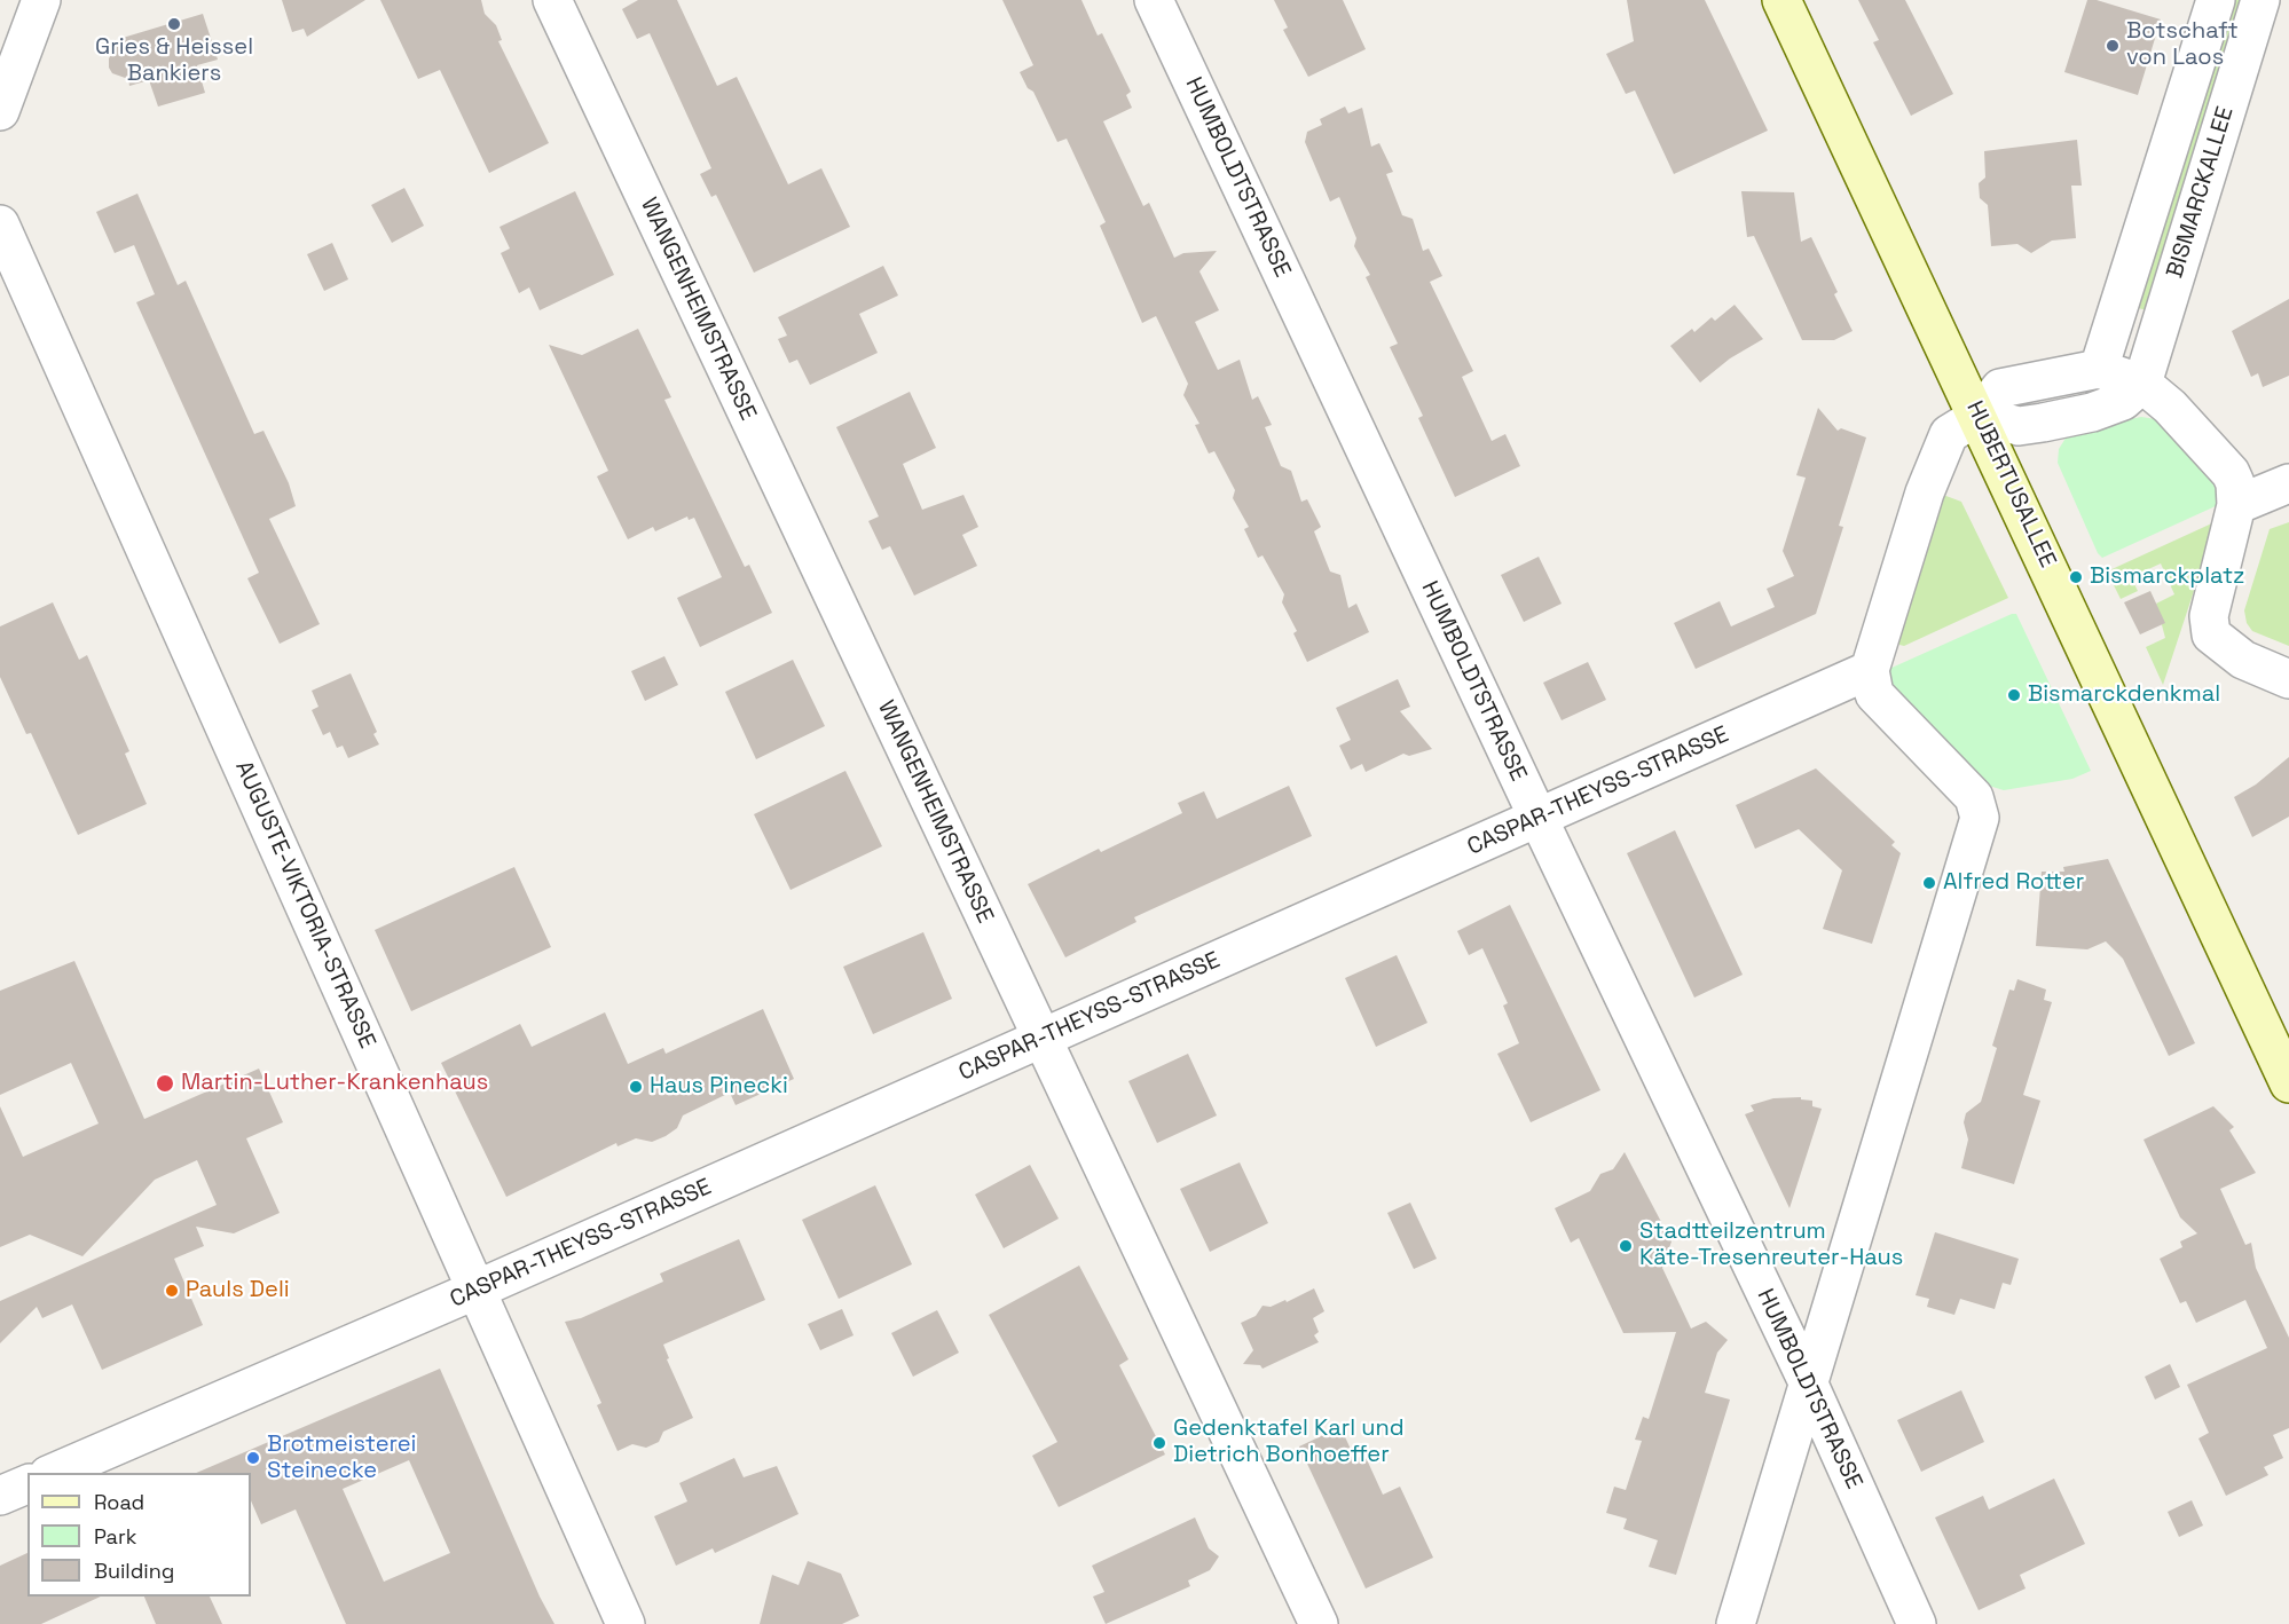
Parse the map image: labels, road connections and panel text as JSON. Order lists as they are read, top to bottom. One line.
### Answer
{"streets":{"main road":["HUBERTUSALLEE"],"street":["HUMBOLDTSTRASSE","BISMARCKALLEE","WANGENHEIMSTRASSE","CASPAR-THEYSS-STRASSE","AUGUSTE-VIKTORIA-STRASSE"]},"crossings":[["HUMBOLDTSTRASSE","CASPAR-THEYSS-STRASSE"],["WANGENHEIMSTRASSE","CASPAR-THEYSS-STRASSE"],["CASPAR-THEYSS-STRASSE","AUGUSTE-VIKTORIA-STRASSE"]],"places":["Gries & Heissel Bankiers","Botschaft von Laos","Bismarckplatz","Bismarckdenkmal","Alfred Rotter","Martin-Luther-Krankenhaus","Haus Pinecki","Stadtteilzentrum Käte-Tresenreuter-Haus","Pauls Deli","Gedenktafel Karl und Dietrich Bonhoeffer","Brotmeisterei Steinecke"],"legend":["Road","Park","Building"]}
